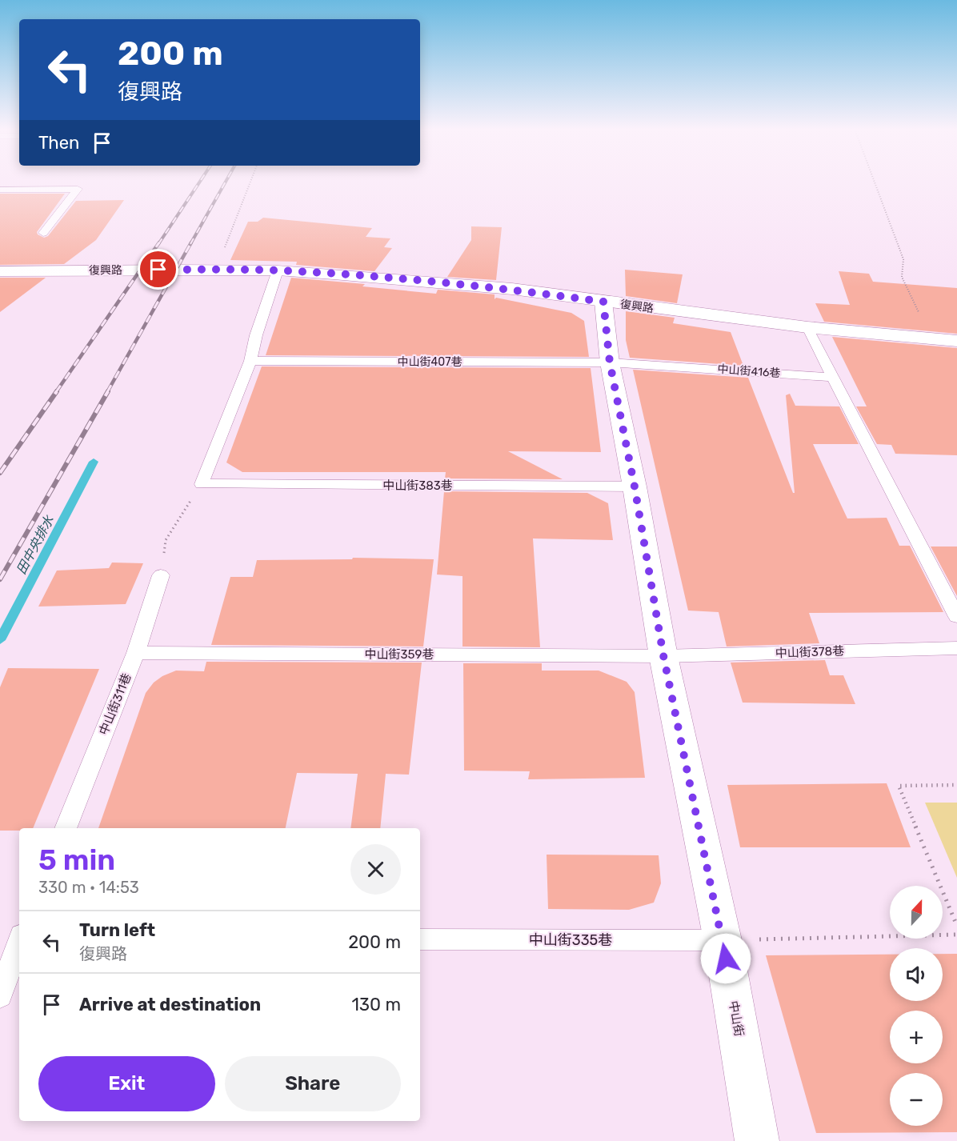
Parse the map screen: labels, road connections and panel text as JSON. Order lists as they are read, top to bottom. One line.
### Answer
{"streets":{"street":["復興路","中山街"],"lane":["中山街407巷","中山街416巷","中山街383巷","中山街378巷","中山街359巷","中山街311巷","中山街335巷"]},"crossings":[["復興路","中山街"],["中山街407巷","中山街416巷"],["中山街407巷","中山街"],["中山街416巷","中山街"],["中山街383巷","中山街"],["中山街378巷","中山街359巷"],["中山街378巷","中山街"],["中山街359巷","中山街311巷"],["中山街359巷","中山街"],["中山街335巷","中山街"]],"water":["田中央排水"],"north":"top","page":{"turn":["200 m","復興路"],"then":"Then","heading":["5 min","330 m · 14:53"],"map_buttons":["+","−"],"list":[{"name":"Turn left","note":"復興路","value":"200 m"},{"name":"Arrive at destination","value":"130 m"}],"buttons":["Exit","Share"]}}
